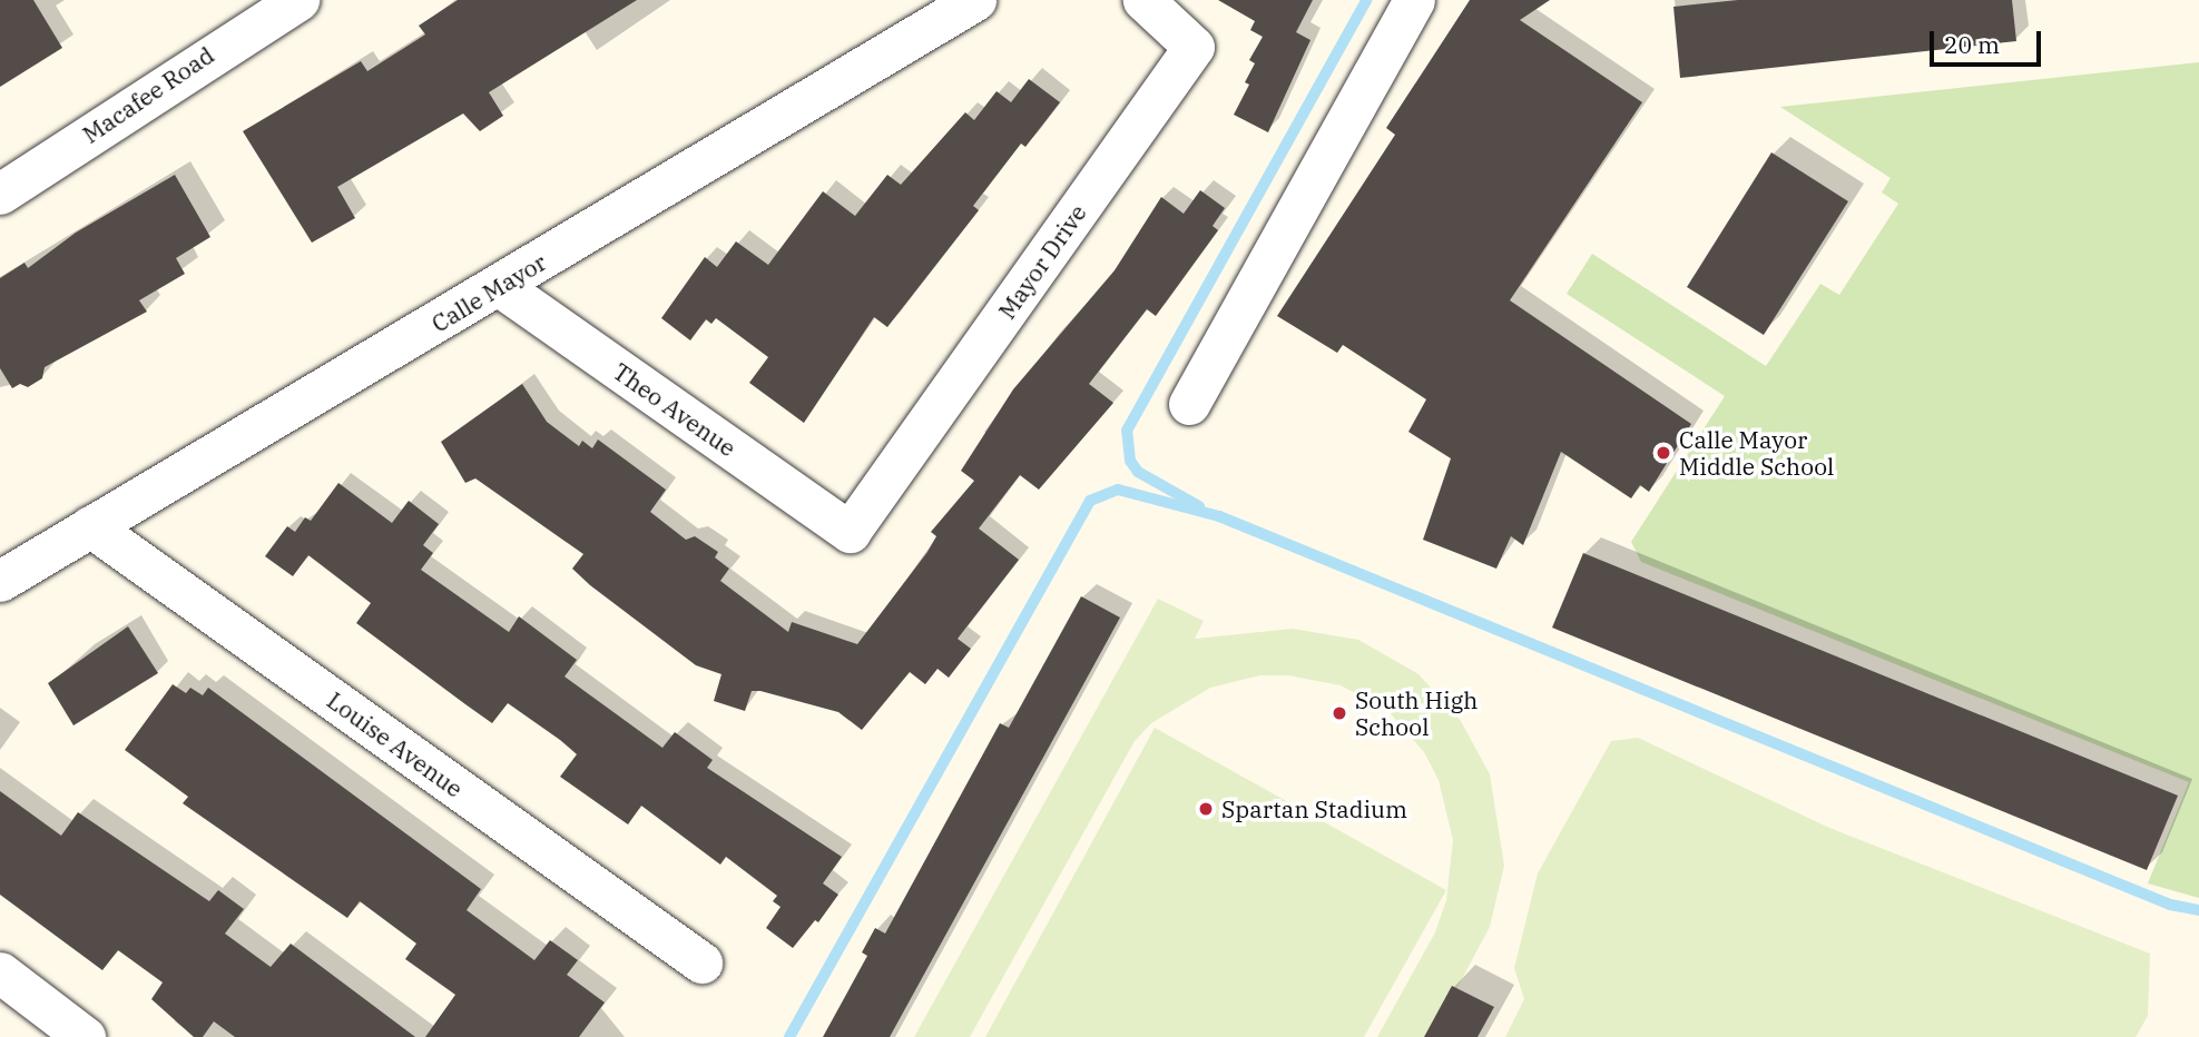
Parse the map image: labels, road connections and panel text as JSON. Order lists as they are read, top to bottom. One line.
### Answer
{"streets":{"street":["Macafee Road","Mayor Drive","Calle Mayor","Theo Avenue","Louise Avenue"]},"crossings":[["Mayor Drive","Theo Avenue"],["Calle Mayor","Theo Avenue"],["Calle Mayor","Louise Avenue"]],"places":["Calle Mayor Middle School","South High School","Spartan Stadium"],"scale_bar":"20 m"}
